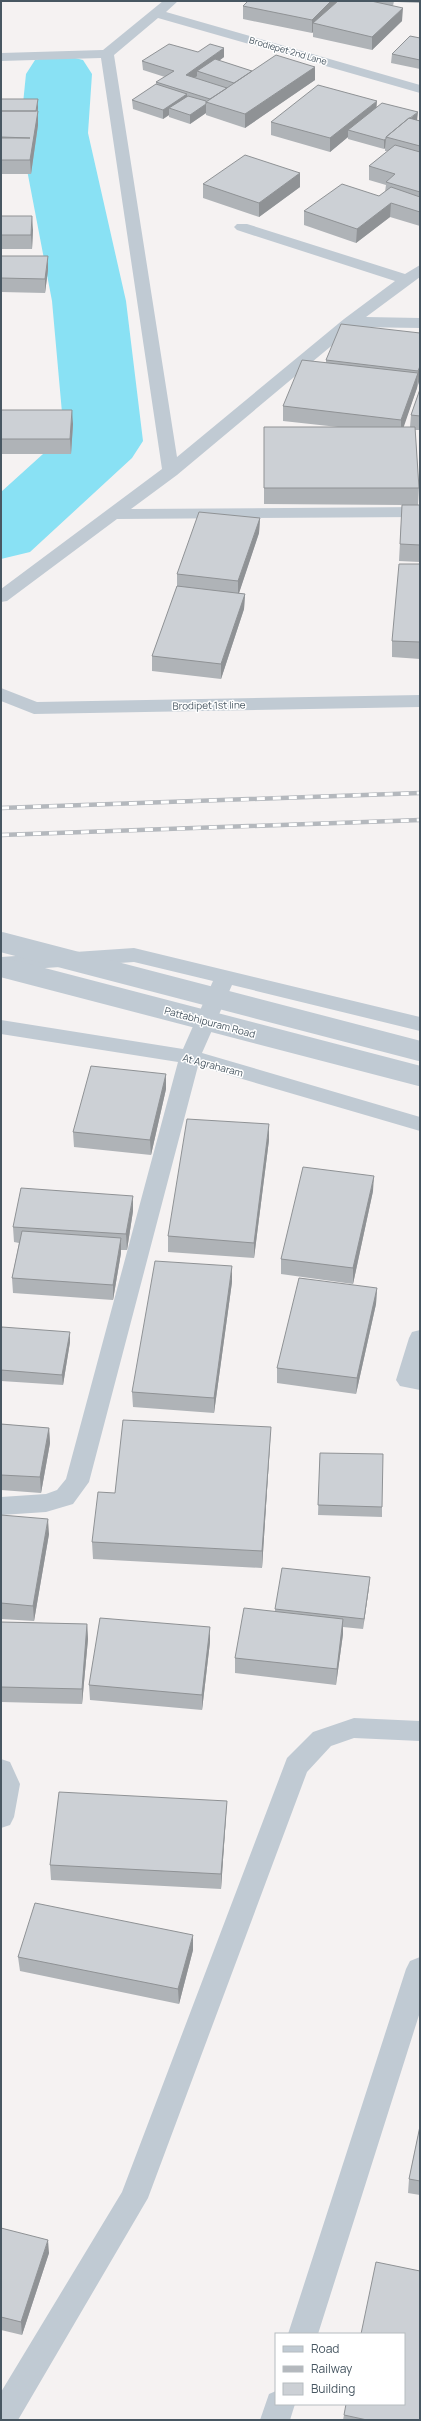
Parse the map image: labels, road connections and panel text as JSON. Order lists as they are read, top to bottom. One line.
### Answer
{"streets":{"street":["Brodiepet 2nd Lane","Brodipet 1st line","Pattabhipuram Road","At Agraharam"]},"legend":["Road","Railway","Building"]}
